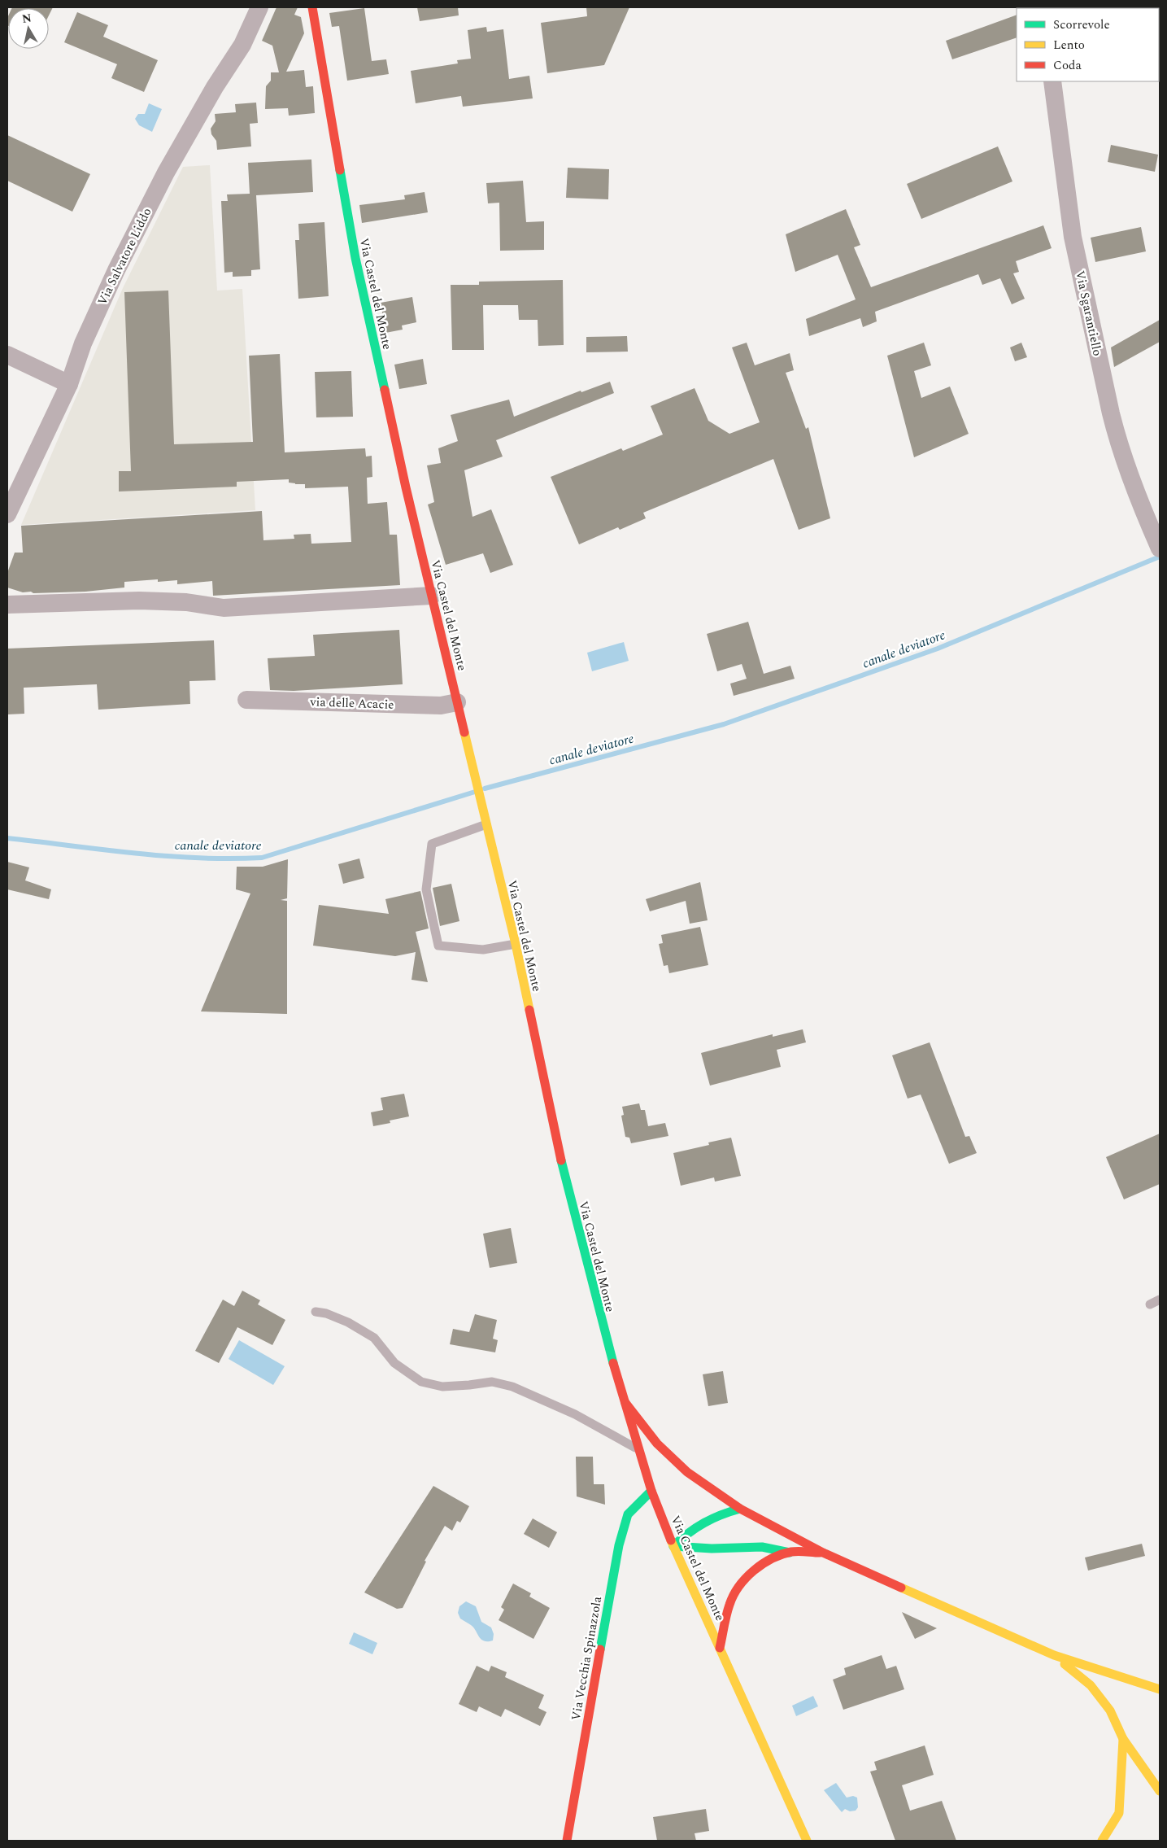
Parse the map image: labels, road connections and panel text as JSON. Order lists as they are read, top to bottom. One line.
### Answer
{"streets":{"main road":["Via Castel del Monte","Via Vecchia Spinazzola"],"street":["Via Salvatore Liddo","Via Sgarantiello","via delle Acacie"]},"crossings":[["Via Castel del Monte","via delle Acacie"],["Via Castel del Monte","Via Vecchia Spinazzola"]],"water":["canale deviatore"],"legend":["Scorrevole","Lento","Coda"],"north":"top"}
